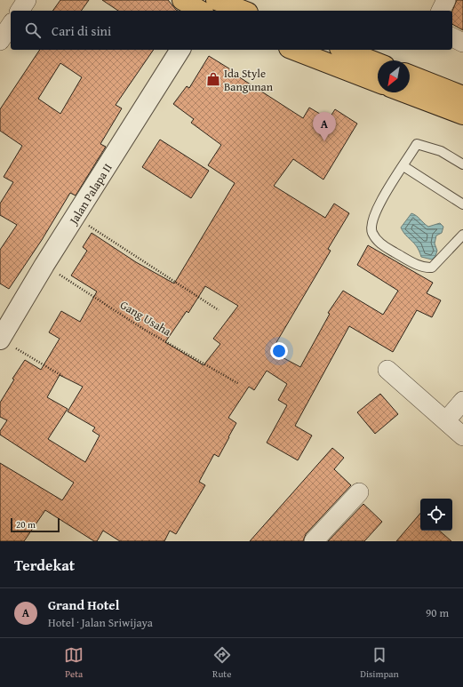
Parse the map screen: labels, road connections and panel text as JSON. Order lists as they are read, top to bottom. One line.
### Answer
{"streets":{"street":["Jalan Palapa II"],"path":["Gang Usaha"]},"crossings":[["Jalan Palapa II","Gang Usaha"]],"places":{"shop":["Ida Style Bangunan"]},"scale_bar":"20 m","north":"bottom left","page":{"search":"Cari di sini","pins":"A","scale":"20 m","heading":"Terdekat","list":[{"mark":"A","name":"Grand Hotel","note":"Hotel · Jalan Sriwijaya","value":"90 m"}],"nav":["Peta","Rute","Disimpan"]}}
